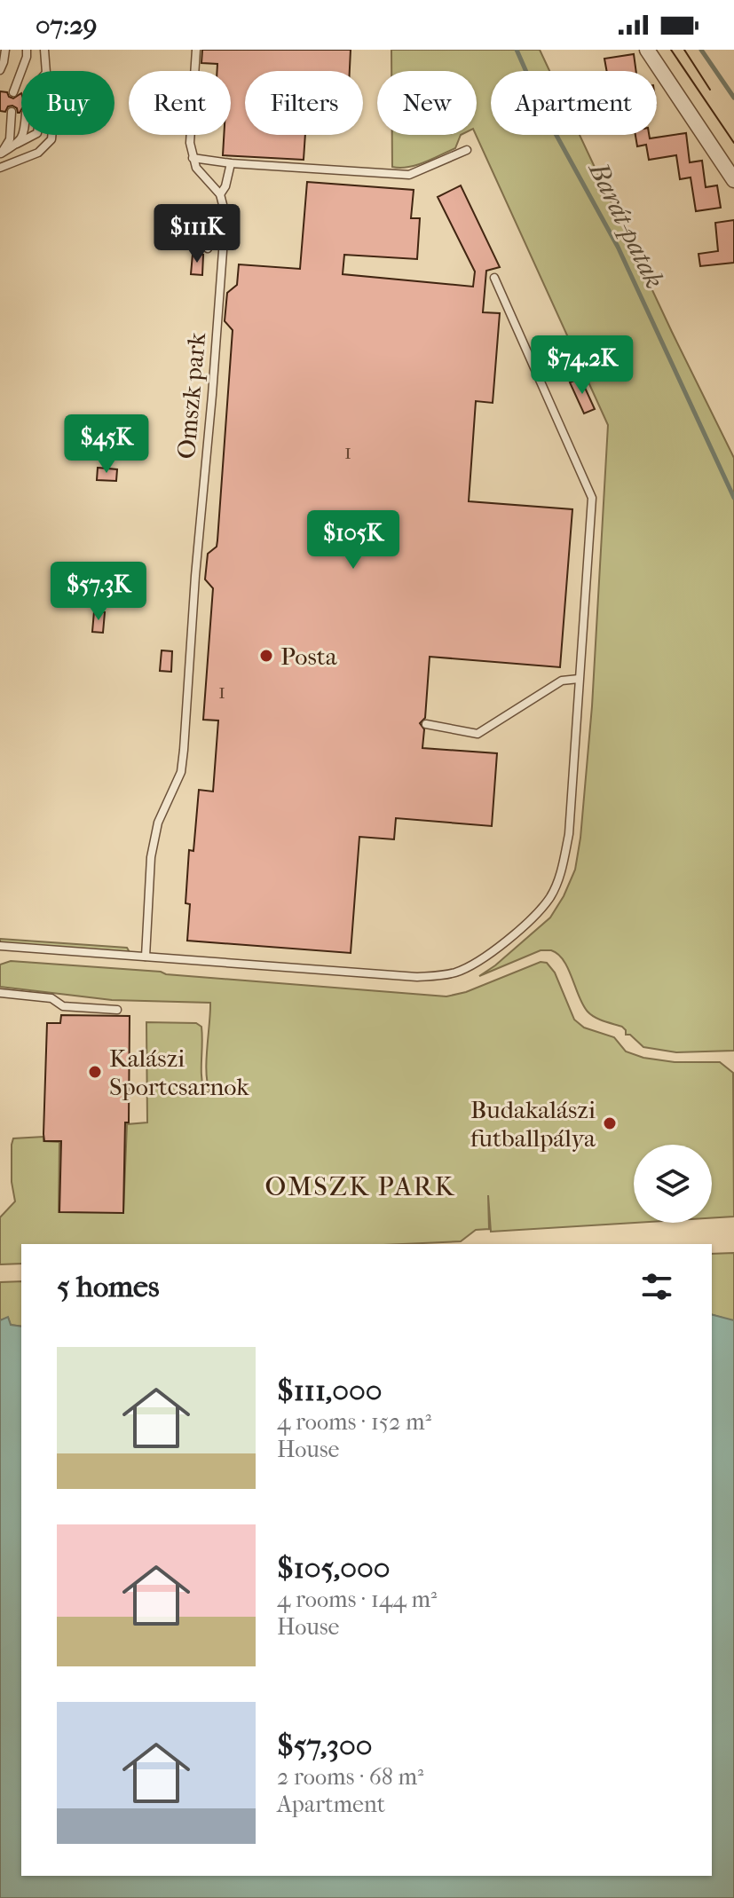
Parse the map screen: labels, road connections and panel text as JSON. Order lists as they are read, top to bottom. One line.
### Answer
{"streets":{"lane":["Omszk park"]},"districts":["OMSZK PARK"],"water":["Barát-patak"],"places":["Posta","Kalászi Sportcsarnok","Budakalászi futballpálya"],"house_numbers":["1","1"],"page":{"status":"07:29","chip":["Buy","Rent","Filters","New","Apartment"],"price":["$111K","$74.2K","$45K","$105K","$57.3K"],"heading":"5 homes","list":[{"name":"$111,000","note":"4 rooms · 152 m² · House"},{"name":"$105,000","note":"4 rooms · 144 m² · House"},{"name":"$57,300","note":"2 rooms · 68 m² · Apartment"}]}}
